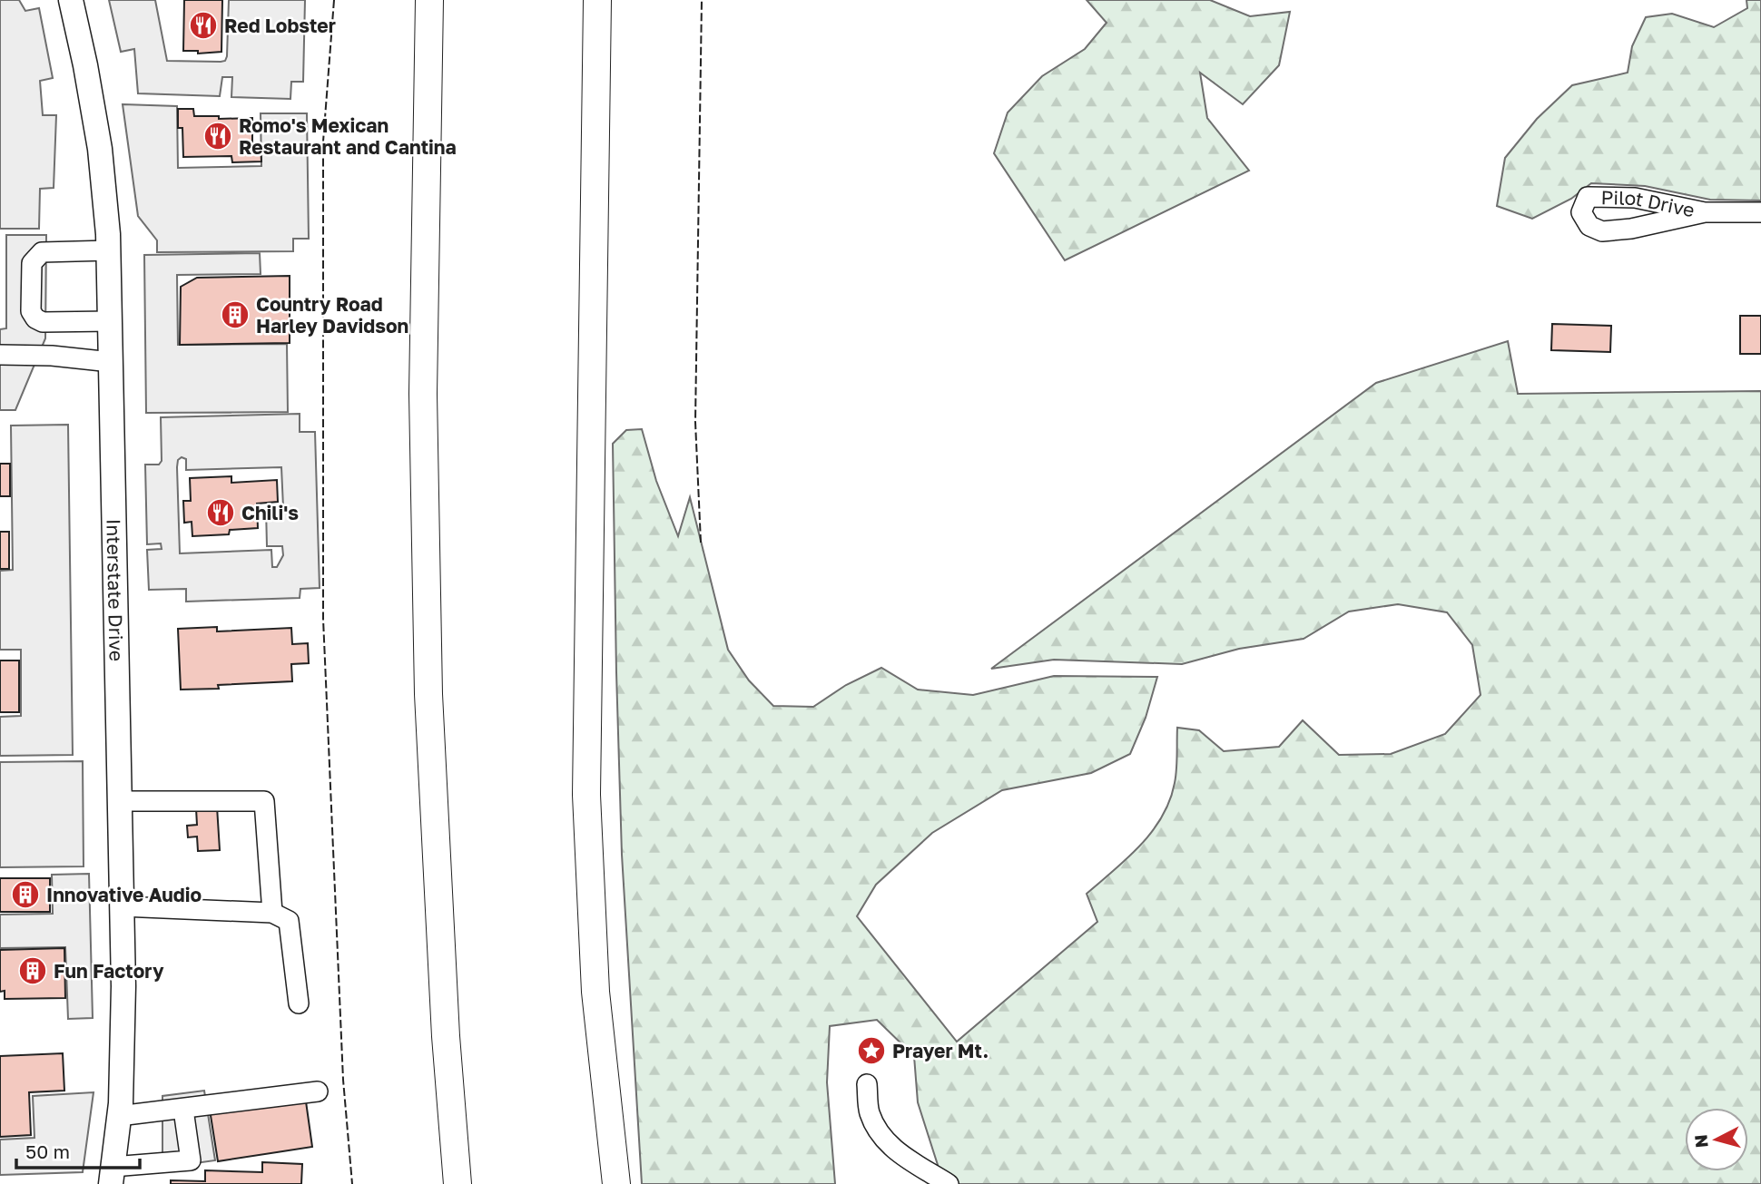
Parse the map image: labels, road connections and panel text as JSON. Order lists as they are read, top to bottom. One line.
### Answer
{"streets":{"main road":["Interstate Drive"],"street":["Pilot Drive"]},"places":{"restaurant":["Red Lobster","Romo's Mexican Restaurant and Cantina","Chili's"],"building":["Country Road Harley Davidson","Innovative Audio","Fun Factory"],"place":["Prayer Mt."]},"scale_bar":"50 m","north":"left"}
